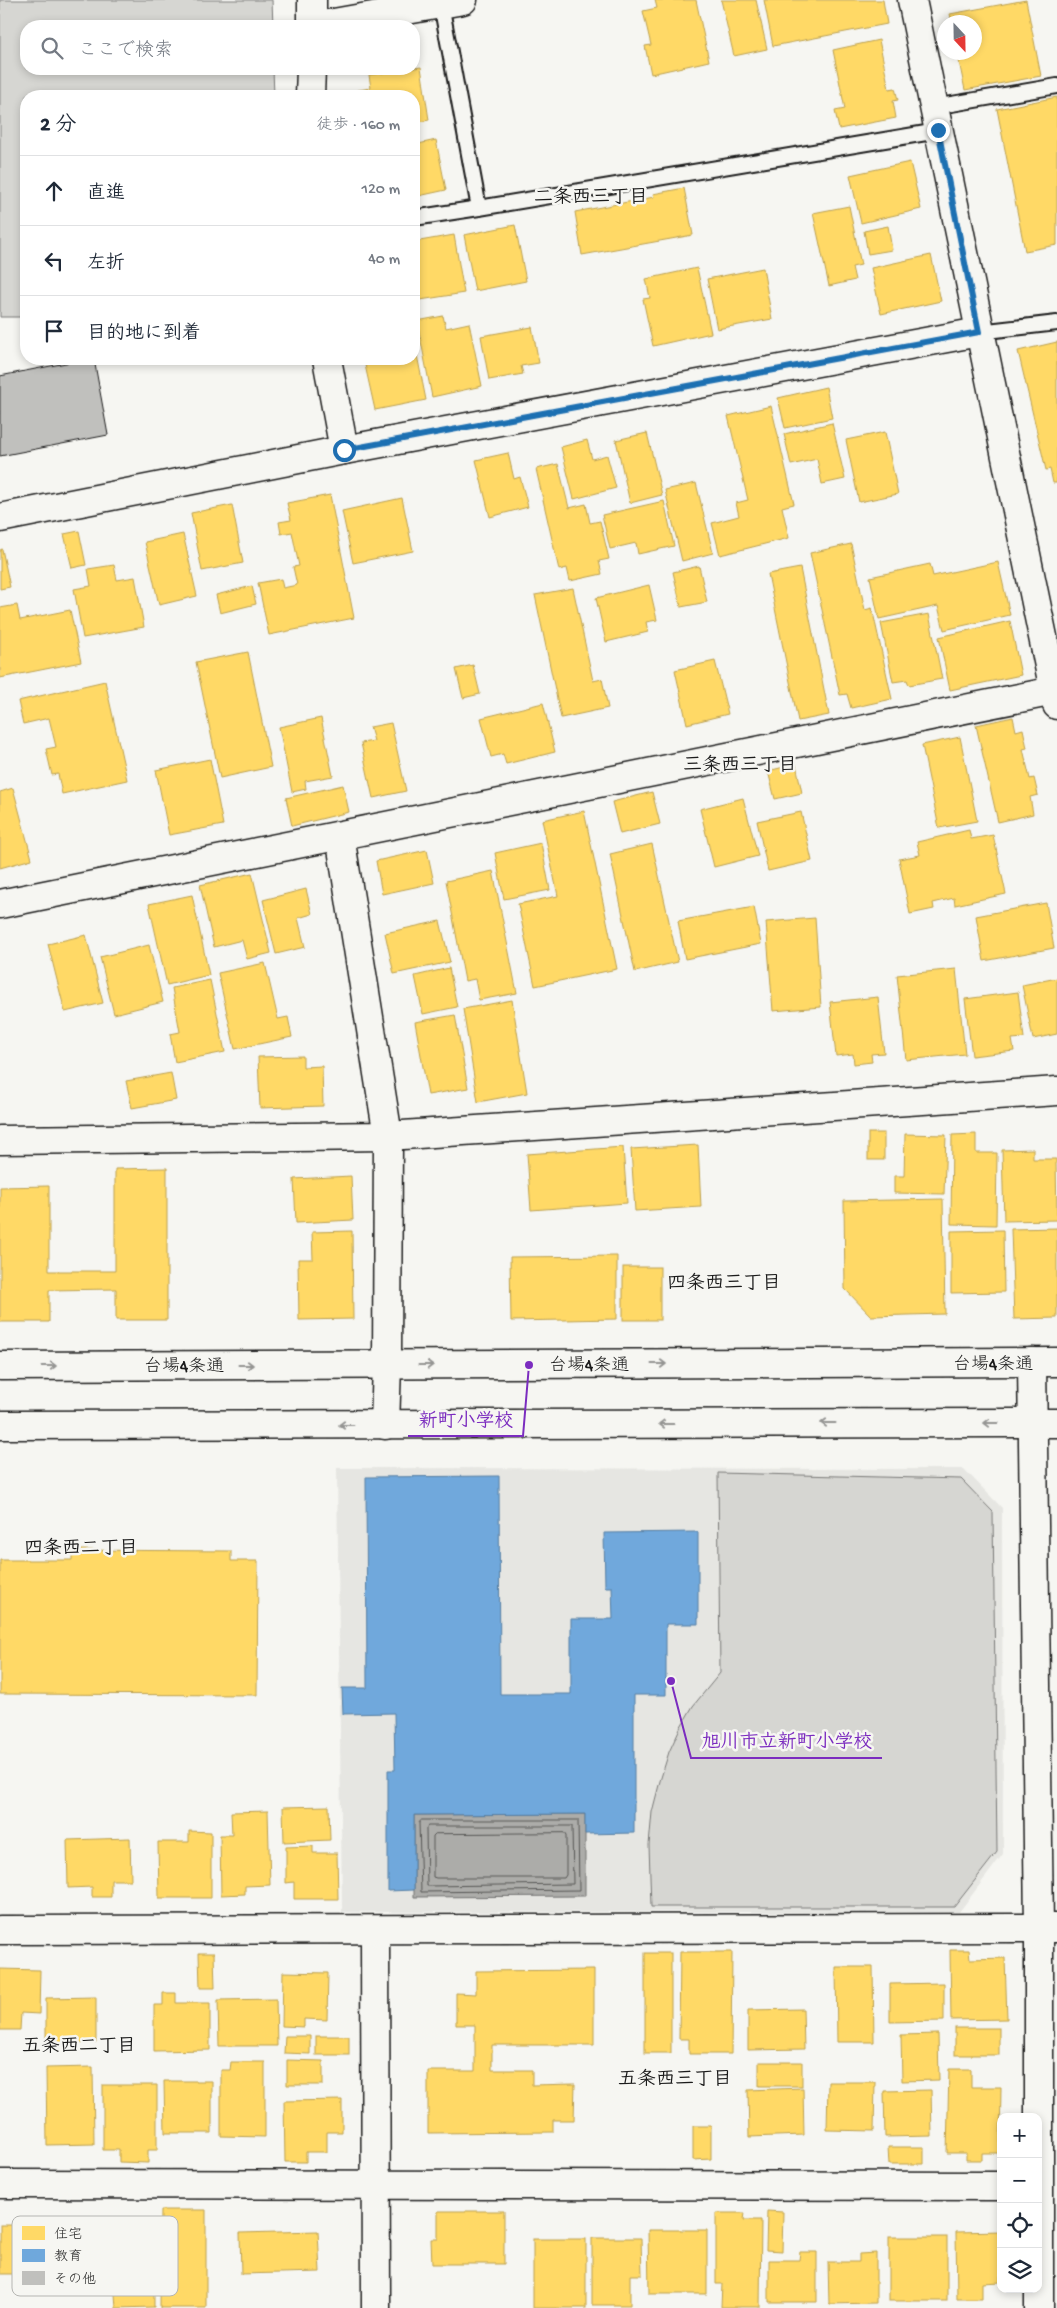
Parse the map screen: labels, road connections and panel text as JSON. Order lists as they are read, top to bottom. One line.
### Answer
{"streets":{"main road":["台場4条通"]},"districts":["二条西三丁目","三条西三丁目","四条西三丁目","四条西二丁目","五条西二丁目","五条西三丁目"],"places":["新町小学校","旭川市立新町小学校"],"legend":["住宅","教育","その他"],"north":"bottom","page":{"search":"ここで検索","heading":["2 分","徒歩 · 160 m"],"list":[["直進","120 m"],["左折","40 m"],"目的地に到着"],"map_buttons":["+","−"]}}
